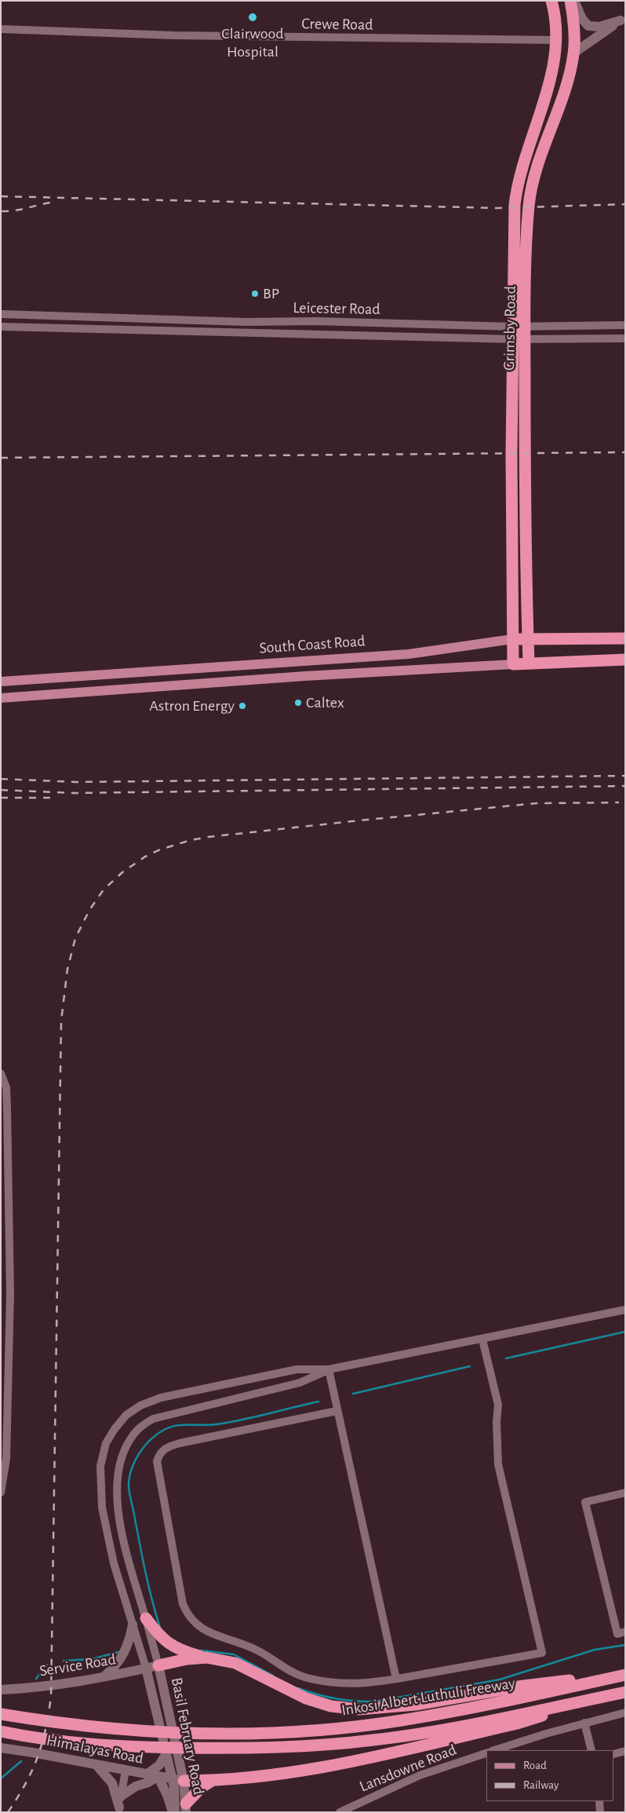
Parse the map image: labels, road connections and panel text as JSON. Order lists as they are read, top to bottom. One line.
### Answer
{"streets":{"highway":["Grimsby Road","South Coast Road","Inkosi Albert Luthuli Freeway"],"street":["Crewe Road","Leicester Road","Service Road","Basil February Road","Himalayas Road","Lansdowne Road"]},"crossings":[["Crewe Road","Grimsby Road"],["Leicester Road","Grimsby Road"],["Grimsby Road","South Coast Road"],["Service Road","Basil February Road"],["Basil February Road","Himalayas Road"]],"places":["Clairwood Hospital","BP","Caltex","Astron Energy"],"legend":["Road","Railway"]}
